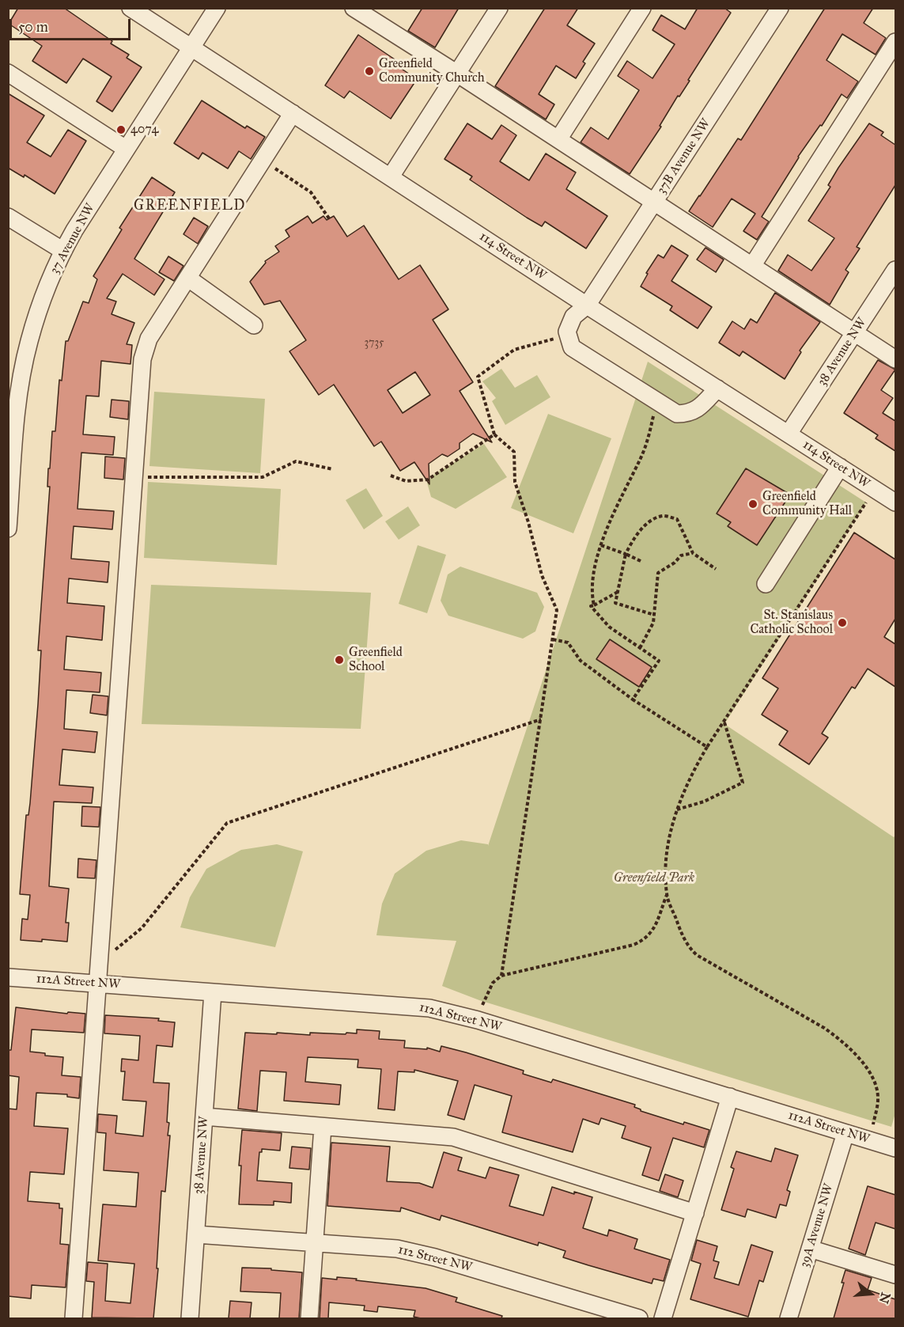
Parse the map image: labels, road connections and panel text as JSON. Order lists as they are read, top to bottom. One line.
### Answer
{"streets":{"street":["37B Avenue NW","37 Avenue NW","114 Street NW","38 Avenue NW","112A Street NW","39A Avenue NW","112 Street NW"]},"crossings":[["37B Avenue NW","114 Street NW"],["37 Avenue NW","114 Street NW"],["114 Street NW","38 Avenue NW"],["38 Avenue NW","112A Street NW"],["38 Avenue NW","112 Street NW"],["112A Street NW","39A Avenue NW"]],"districts":["GREENFIELD"],"parks":["Greenfield Park"],"places":["Greenfield Community Church","4074","Greenfield Community Hall","St. Stanislaus Catholic School","Greenfield School"],"house_numbers":["3735"],"scale_bar":"50 m","north":"right"}
